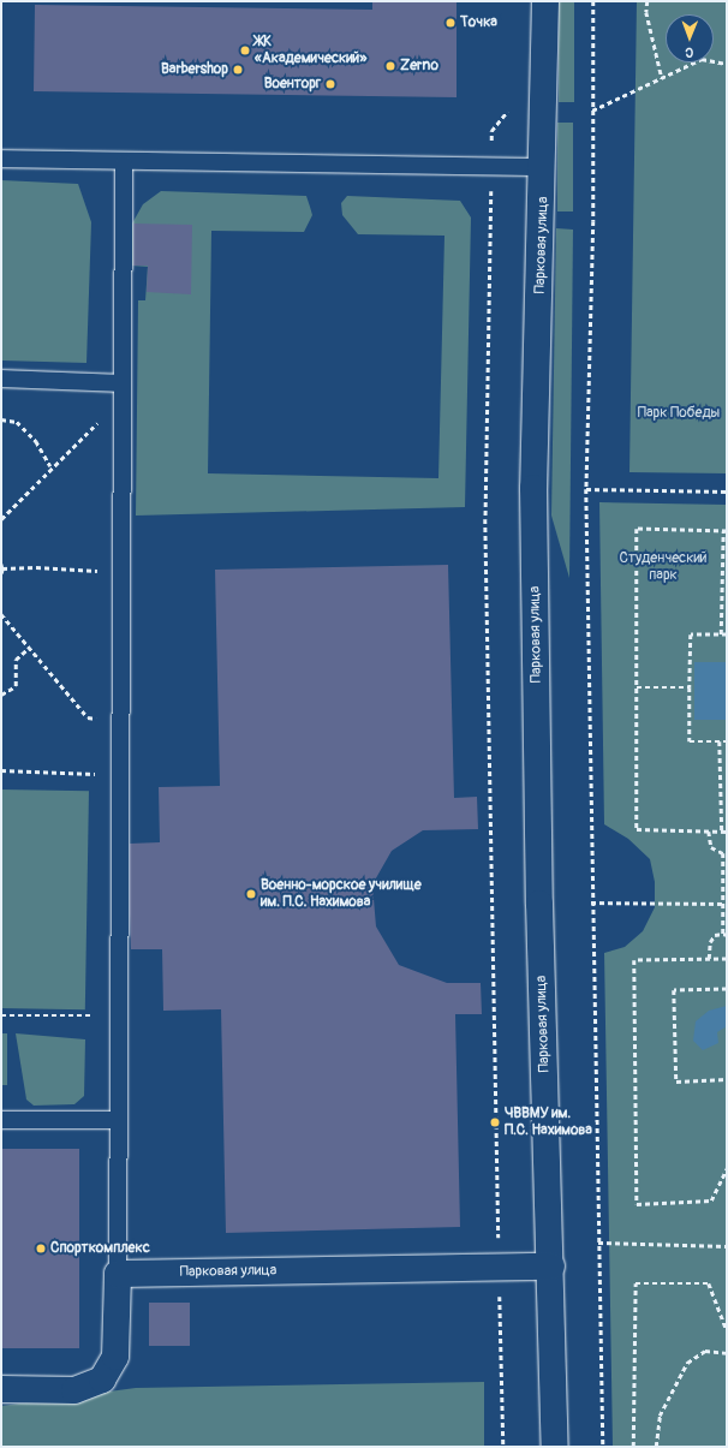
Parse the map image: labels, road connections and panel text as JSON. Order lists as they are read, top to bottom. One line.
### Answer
{"streets":{"street":["Парковая улица"]},"parks":["Парк Победы","Студенческий парк"],"places":["Точка","ЖК «Академический»","Zerno","Barbershop","Военторг","Военно-морское училище им. П.С. Нахимова","ЧВВМУ им. П.С. Нахимова","Спорткомплекс"],"north":"bottom"}
